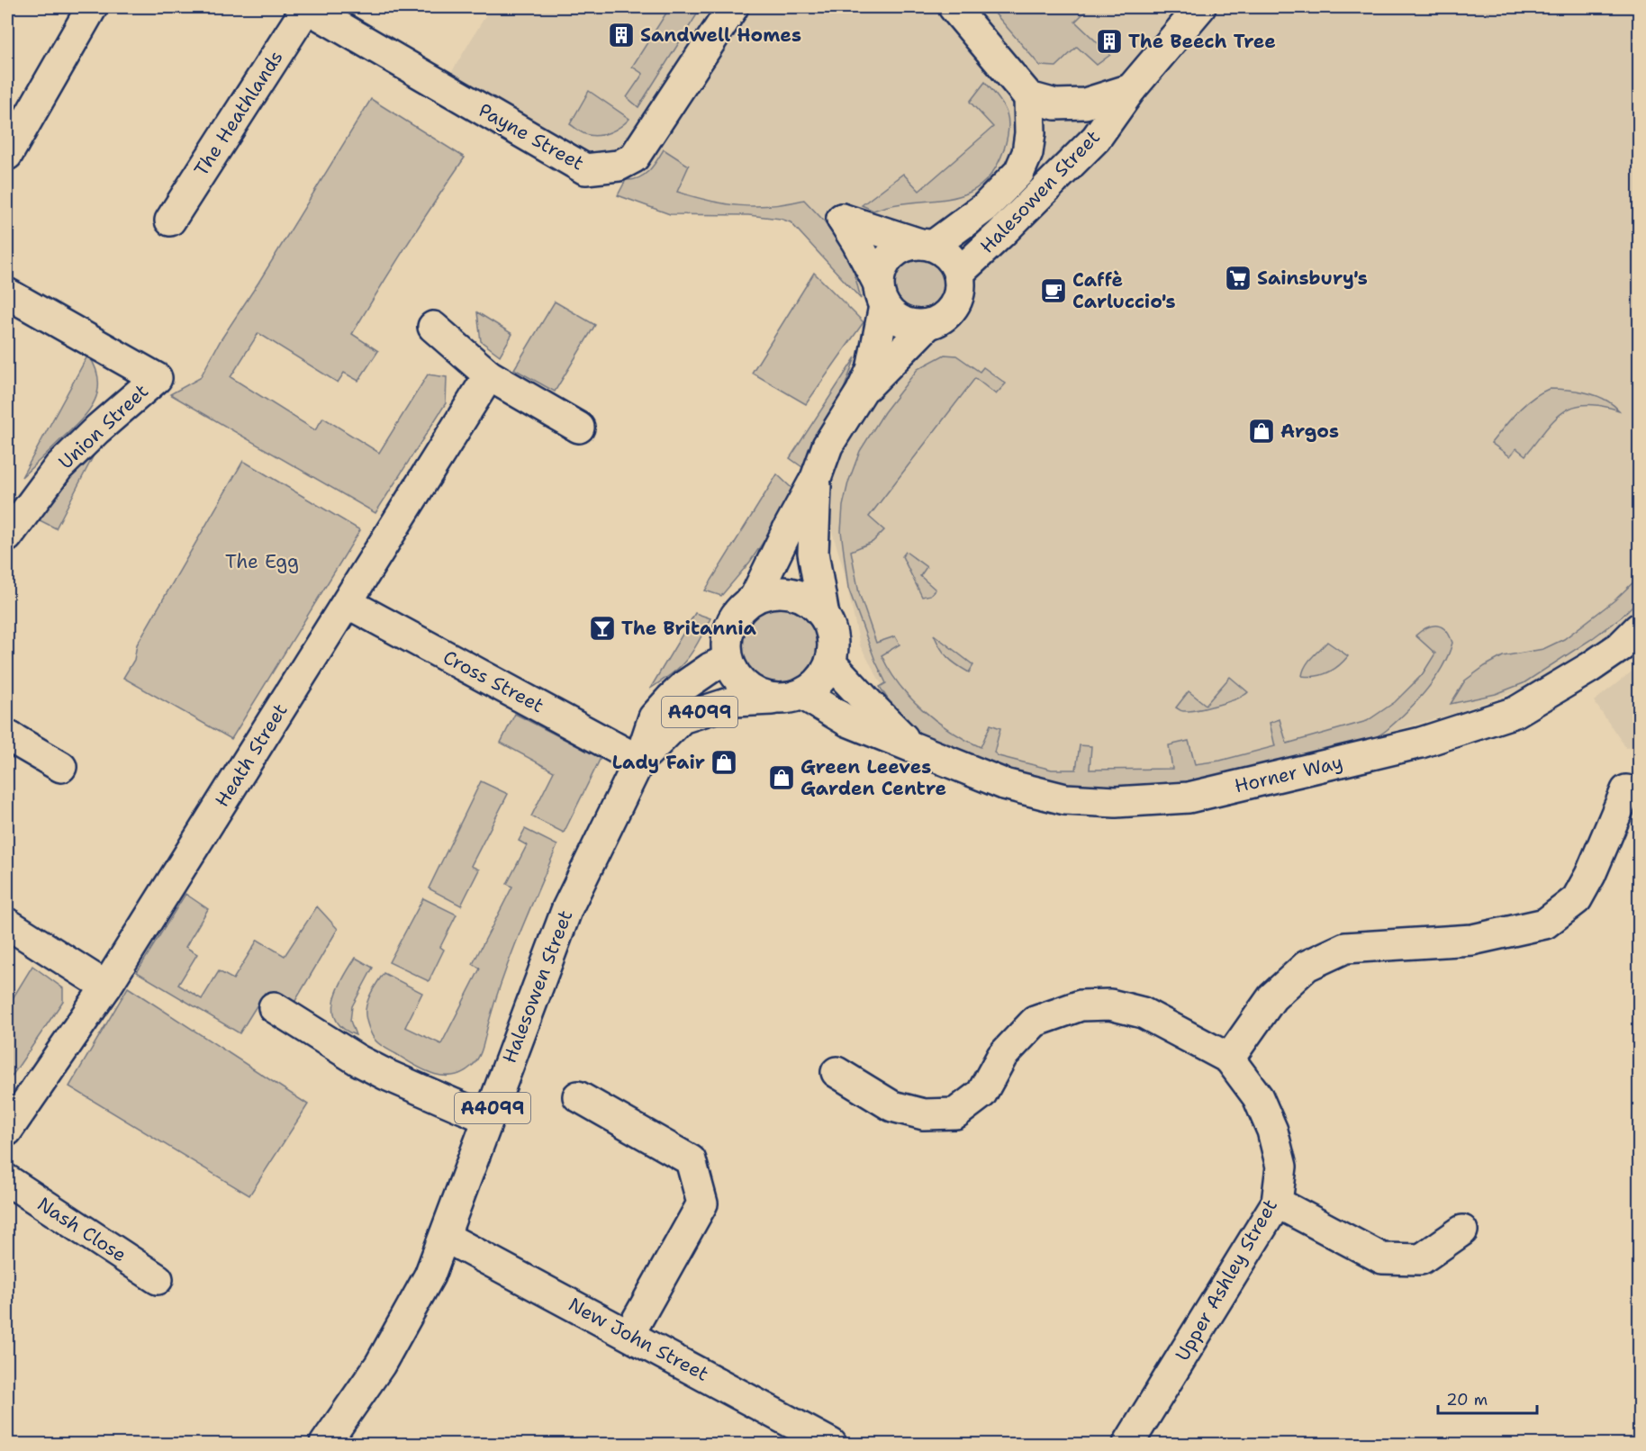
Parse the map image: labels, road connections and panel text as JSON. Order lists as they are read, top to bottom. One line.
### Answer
{"streets":{"street":["The Heathlands","Payne Street","Halesowen Street","Union Street","Cross Street","A4099","Heath Street","Horner Way","Nash Close","Upper Ashley Street","New John Street"]},"crossings":[["The Heathlands","Payne Street"],["Halesowen Street","Cross Street"],["Halesowen Street","Horner Way"],["Halesowen Street","New John Street"],["Cross Street","Heath Street"]],"parks":["The Egg"],"places":{"building":["Sandwell Homes","The Beech Tree"],"supermarket":["Sainsbury's"],"cafe":["Caffè Carluccio's"],"shop":["Argos","Lady Fair","Green Leeves Garden Centre"],"bar":["The Britannia"]},"scale_bar":"20 m"}
